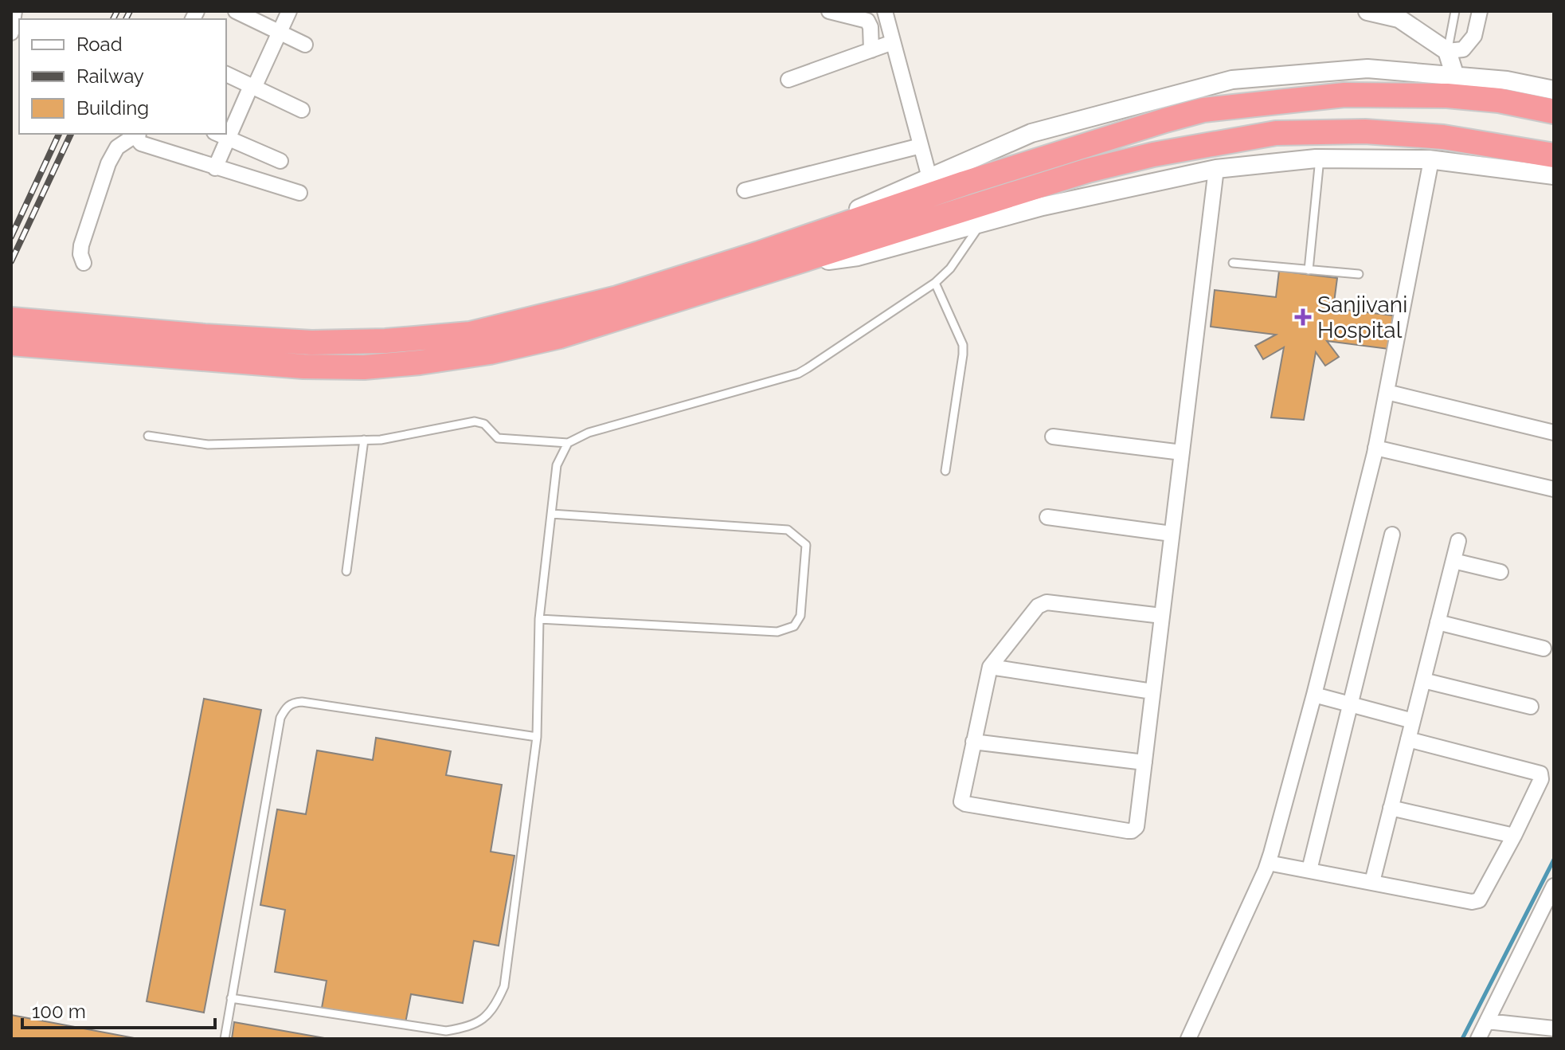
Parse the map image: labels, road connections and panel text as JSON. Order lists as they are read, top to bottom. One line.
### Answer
{"places":{"health":["Sanjivani Hospital"]},"legend":["Road","Railway","Building"],"scale_bar":"100 m"}
